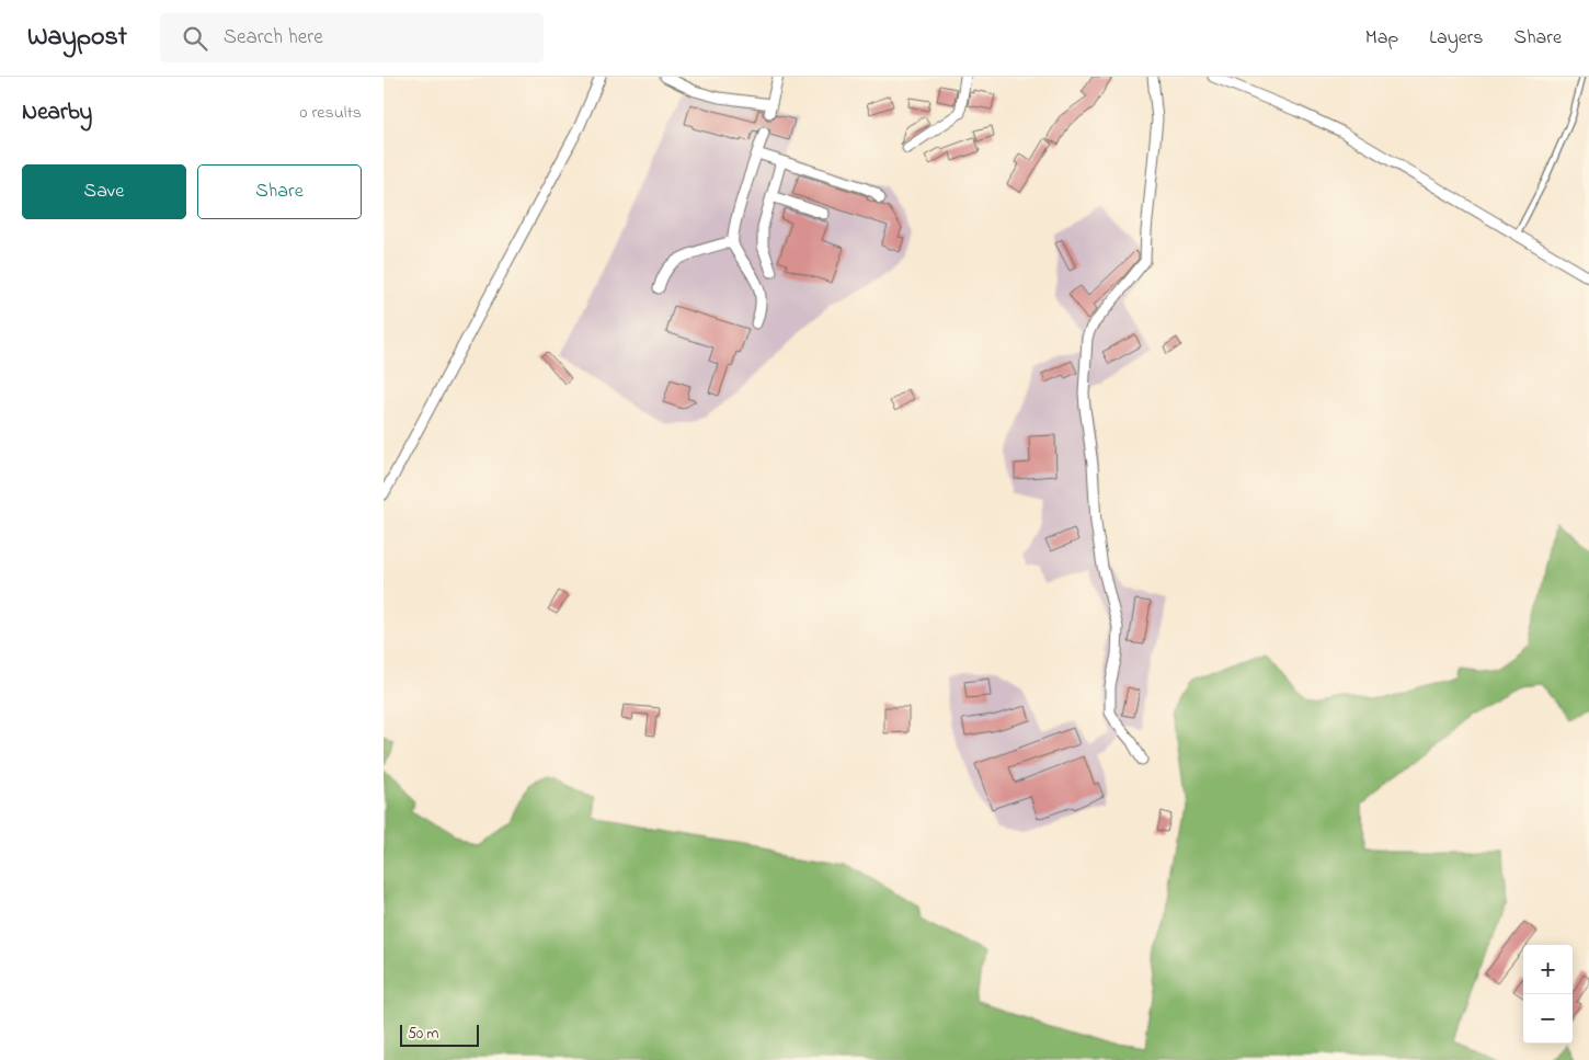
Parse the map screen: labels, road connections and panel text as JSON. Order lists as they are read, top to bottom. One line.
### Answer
{"scale_bar":"50 m","page":{"header":"Waypost","search":"Search here","nav":["Map","Layers","Share"],"heading":["Nearby","0 results"],"buttons":["Save","Share"],"map_buttons":["+","−"],"scale":"50 m"}}
